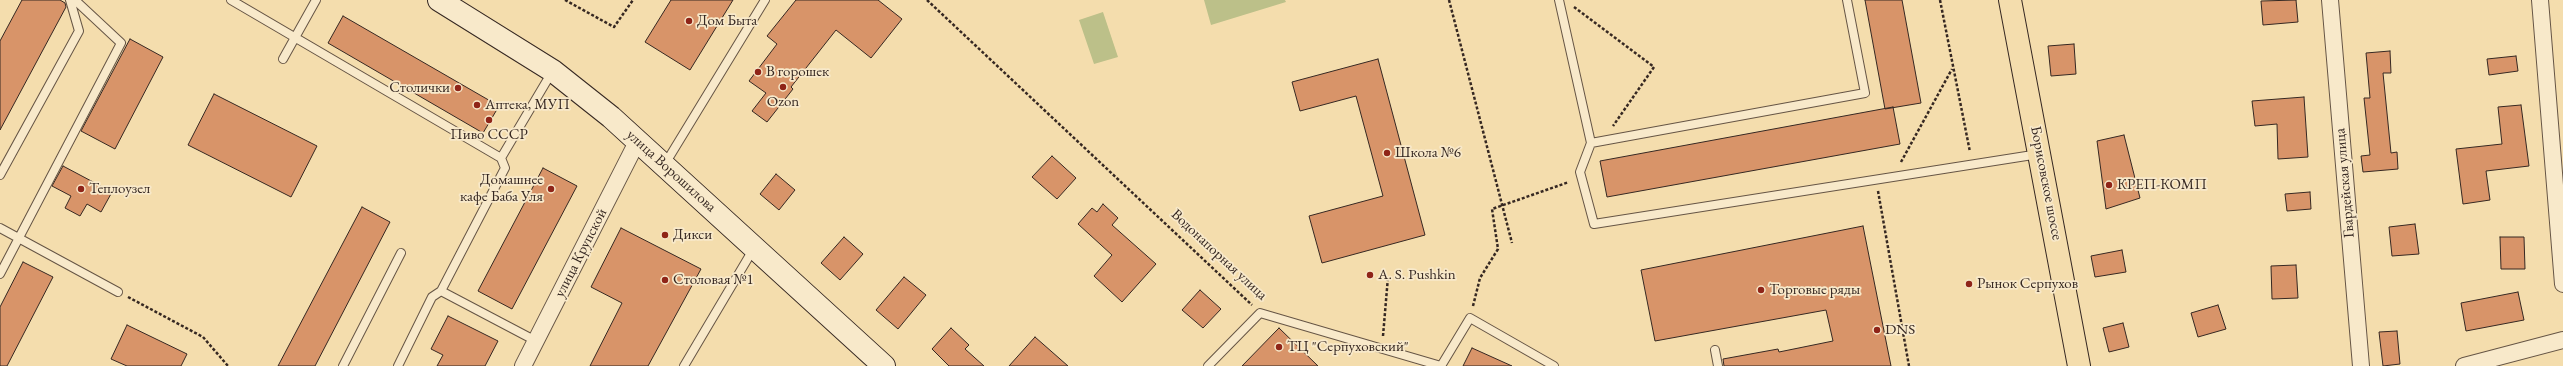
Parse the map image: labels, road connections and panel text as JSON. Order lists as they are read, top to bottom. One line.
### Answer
{"streets":{"main road":["улица Ворошилова","Борисовское шоссе"],"street":["Гвардейская улица","улица Крупской"],"lane":["Водонапорная улица"]},"crossings":[["улица Ворошилова","улица Крупской"]],"places":["Дом Быта","В горошек","Ozon","Столички","Аптека, МУП","Пиво СССР","Школа №6","КРЕП-КОМП","Теплоузел","Домашнее кафе Баба Уля","Дикси","A. S. Pushkin","Столовая №1","Рынок Серпухов","Торговые ряды","DNS","ТЦ \"Серпуховский\""]}
